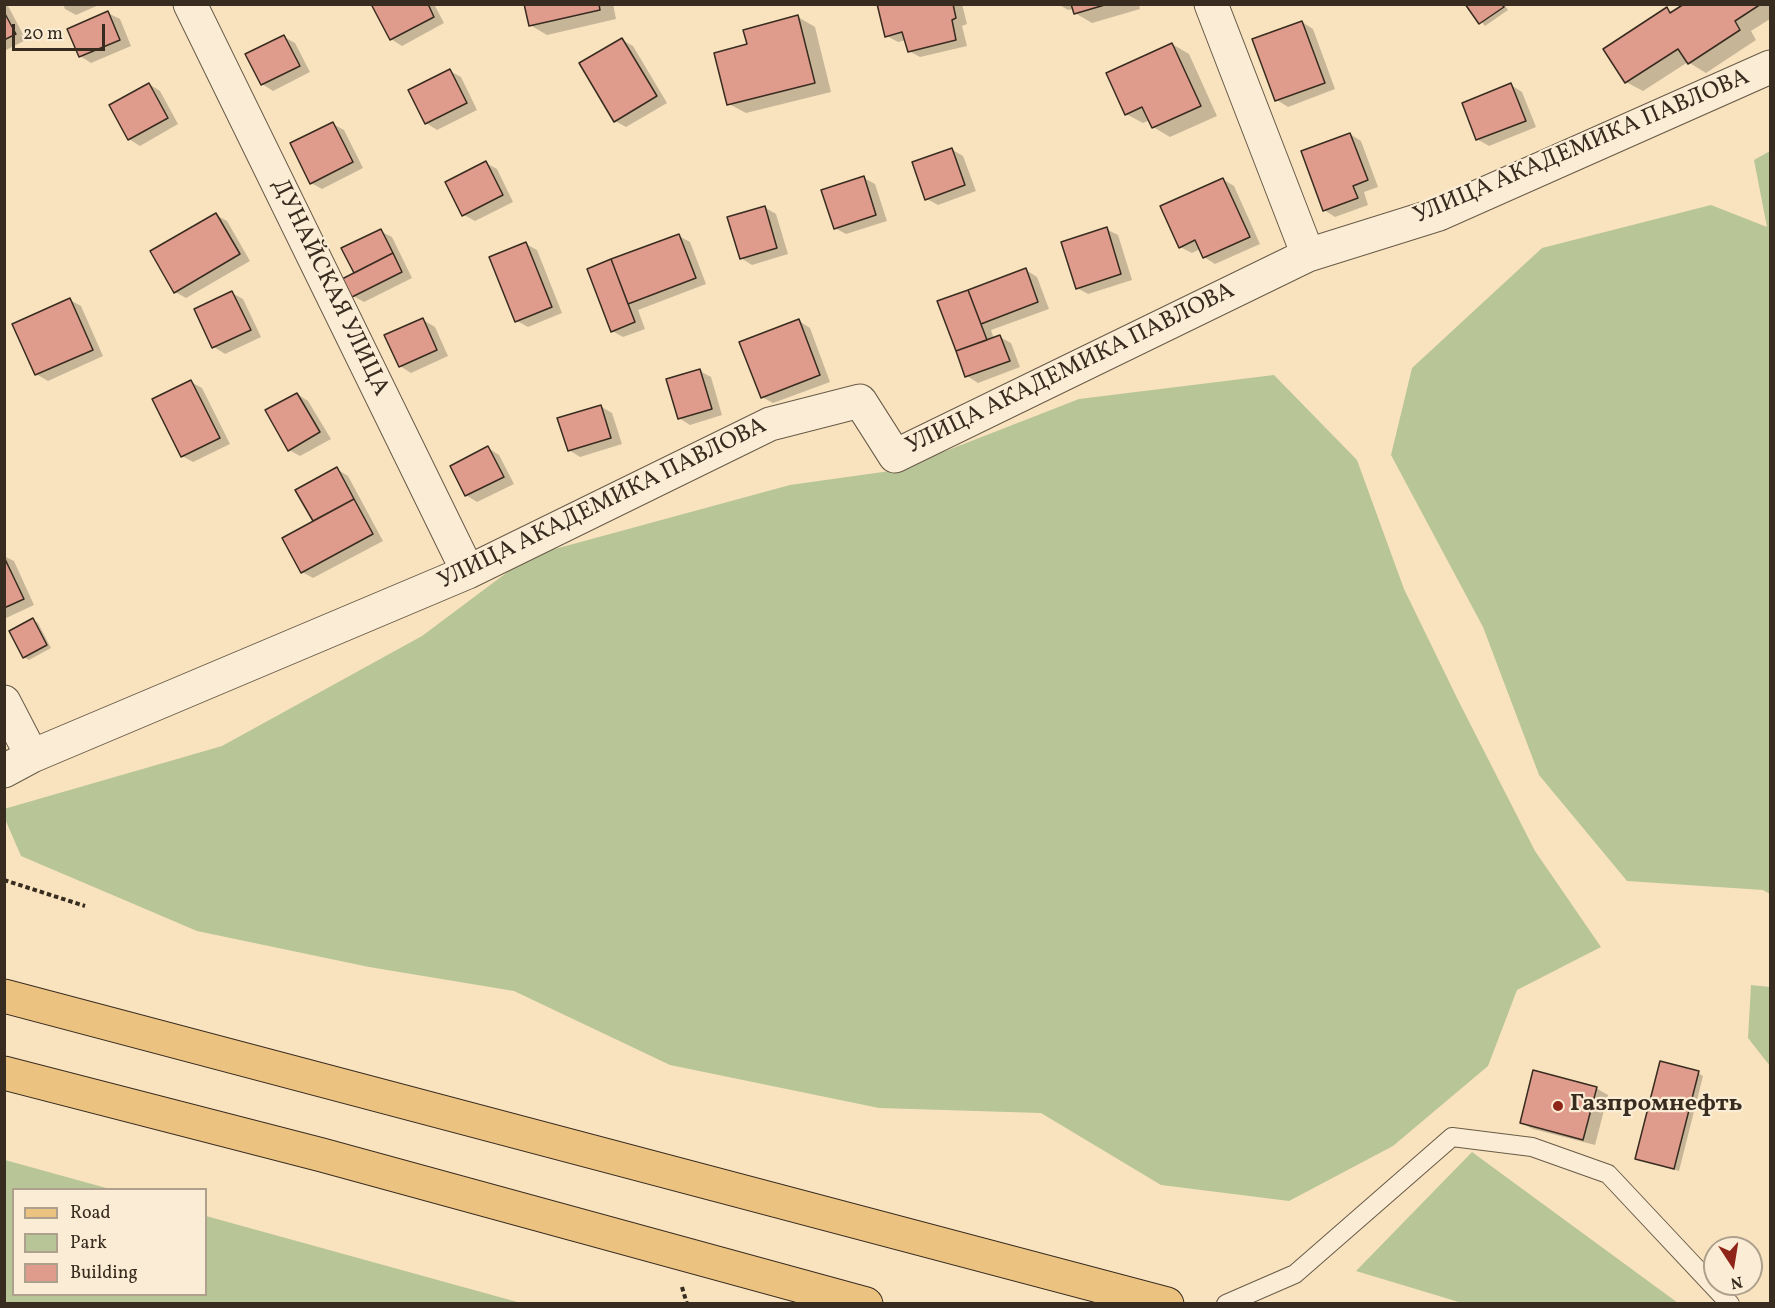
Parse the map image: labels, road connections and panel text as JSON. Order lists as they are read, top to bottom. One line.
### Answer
{"streets":{"street":["УЛИЦА АКАДЕМИКА ПАВЛОВА","ДУНАЙСКАЯ УЛИЦА"]},"crossings":[["УЛИЦА АКАДЕМИКА ПАВЛОВА","ДУНАЙСКАЯ УЛИЦА"]],"places":["Газпромнефть"],"legend":["Road","Park","Building"],"scale_bar":"20 m","north":"bottom"}
